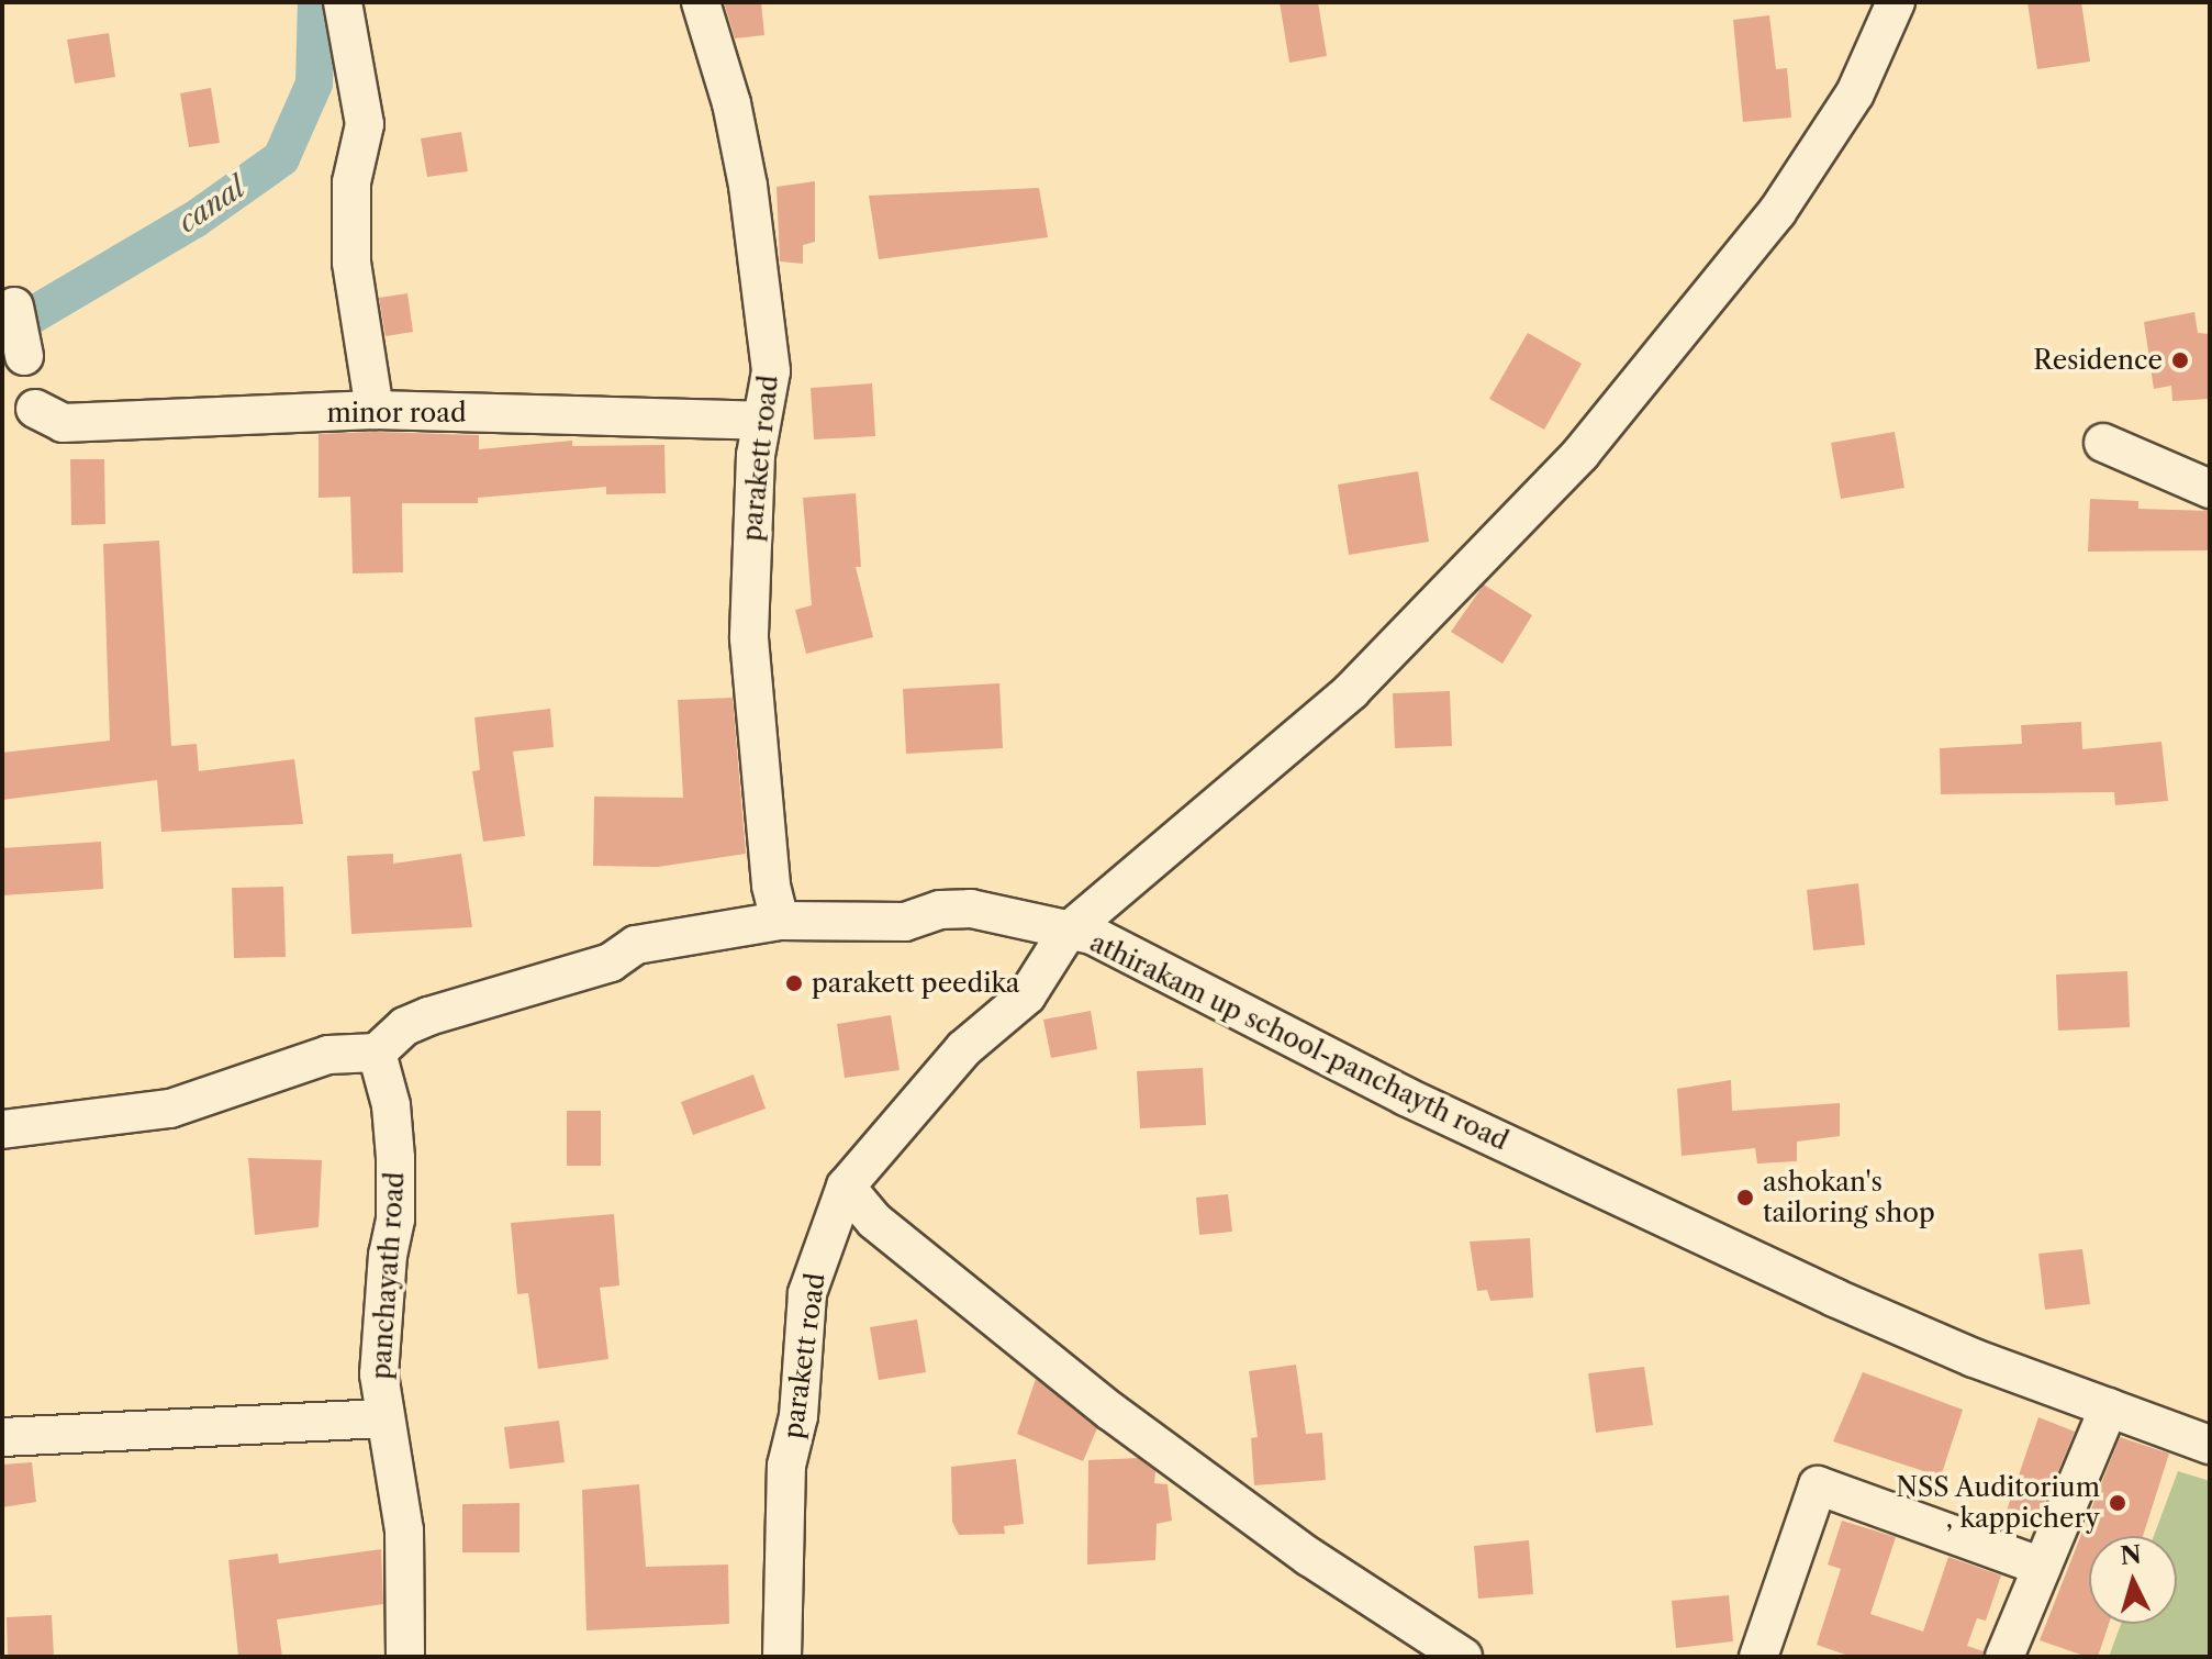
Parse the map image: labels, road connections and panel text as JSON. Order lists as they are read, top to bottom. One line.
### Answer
{"streets":{"street":["minor road","parakett road","athirakam up school-panchayth road","panchayath road"]},"crossings":[["minor road","parakett road"],["parakett road","athirakam up school-panchayth road"],["athirakam up school-panchayth road","panchayath road"]],"water":["canal"],"places":["Residence","parakett peedika","ashokan's tailoring shop","NSS Auditorium , kappichery"],"north":"top"}
